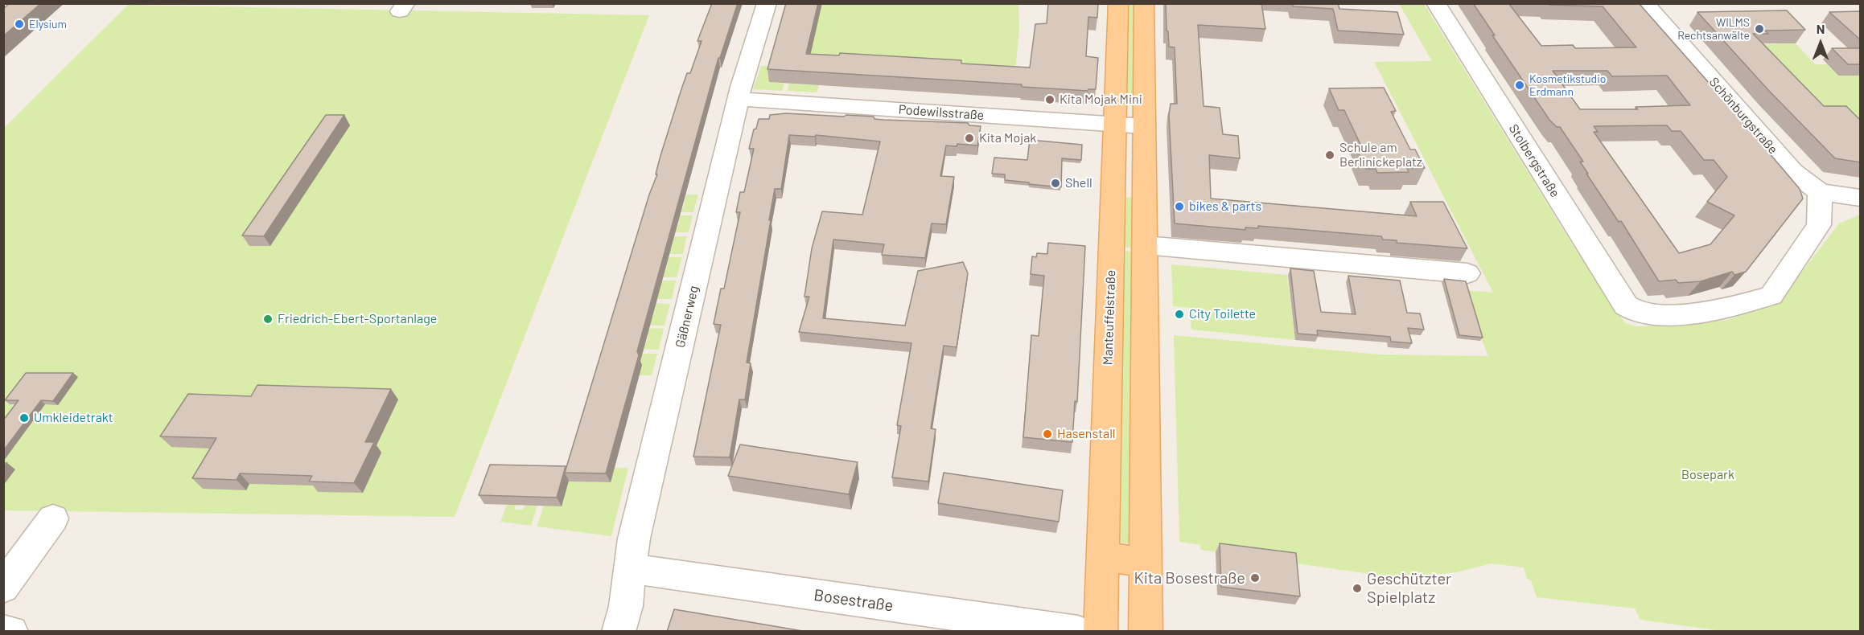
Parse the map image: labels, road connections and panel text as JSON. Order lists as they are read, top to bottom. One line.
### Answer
{"streets":{"main road":["Manteuffelstraße"],"street":["Podewilsstraße","Schönburgstraße","Stolbergstraße","Gäßnerweg","Bosestraße"]},"crossings":[["Podewilsstraße","Gäßnerweg"],["Podewilsstraße","Manteuffelstraße"],["Schönburgstraße","Stolbergstraße"],["Gäßnerweg","Bosestraße"]],"parks":["Bosepark"],"places":["Elysium","WILMS Rechtsanwälte","Kosmetikstudio Erdmann","Kita Mojak Mini","Kita Mojak","Schule am Berlinickeplatz","Shell","bikes & parts","City Toilette","Friedrich-Ebert-Sportanlage","Umkleidetrakt","Hasenstall","Kita Bosestraße","Geschützter Spielplatz"],"north":"top"}
